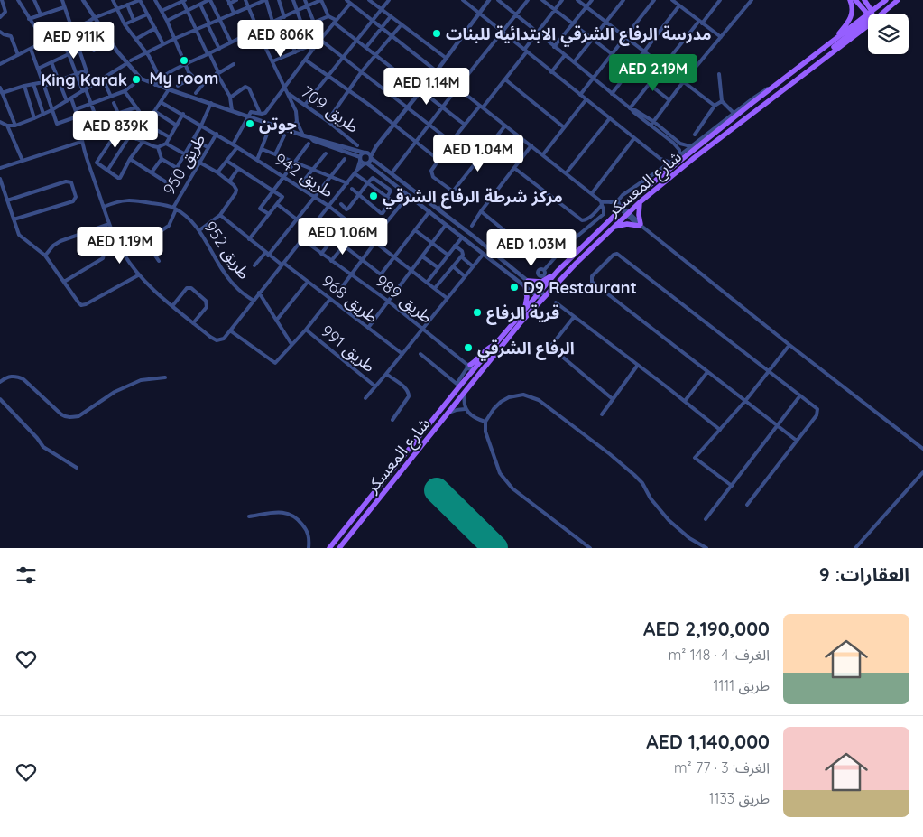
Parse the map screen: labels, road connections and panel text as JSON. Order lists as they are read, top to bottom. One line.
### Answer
{"streets":{"main road":["شارع المعسكر"],"street":["طريق 709","طريق 950","طريق 942","طريق 952","طريق 968","طريق 989","طريق 991"]},"crossings":[["طريق 950","طريق 942"],["طريق 950","طريق 952"],["طريق 968","طريق 991"]],"places":["مدرسة الرفاع الشرقي الابتدائية للبنات","My room","King Karak","جوتن","مركز شرطة الرفاع الشرقي","D9 Restaurant","قرية الرفاع","الرفاع الشرقي"],"page":{"price":["AED 806K","AED 911K","AED 2.19M","AED 1.14M","AED 839K","AED 1.04M","AED 1.06M","AED 1.19M","AED 1.03M"],"heading":"العقارات: 9","list":[{"name":"AED 2,190,000","note":"الغرف: 4 · 148 m² · طريق 1111"},{"name":"AED 1,140,000","note":"الغرف: 3 · 77 m² · طريق 1133"}]}}
